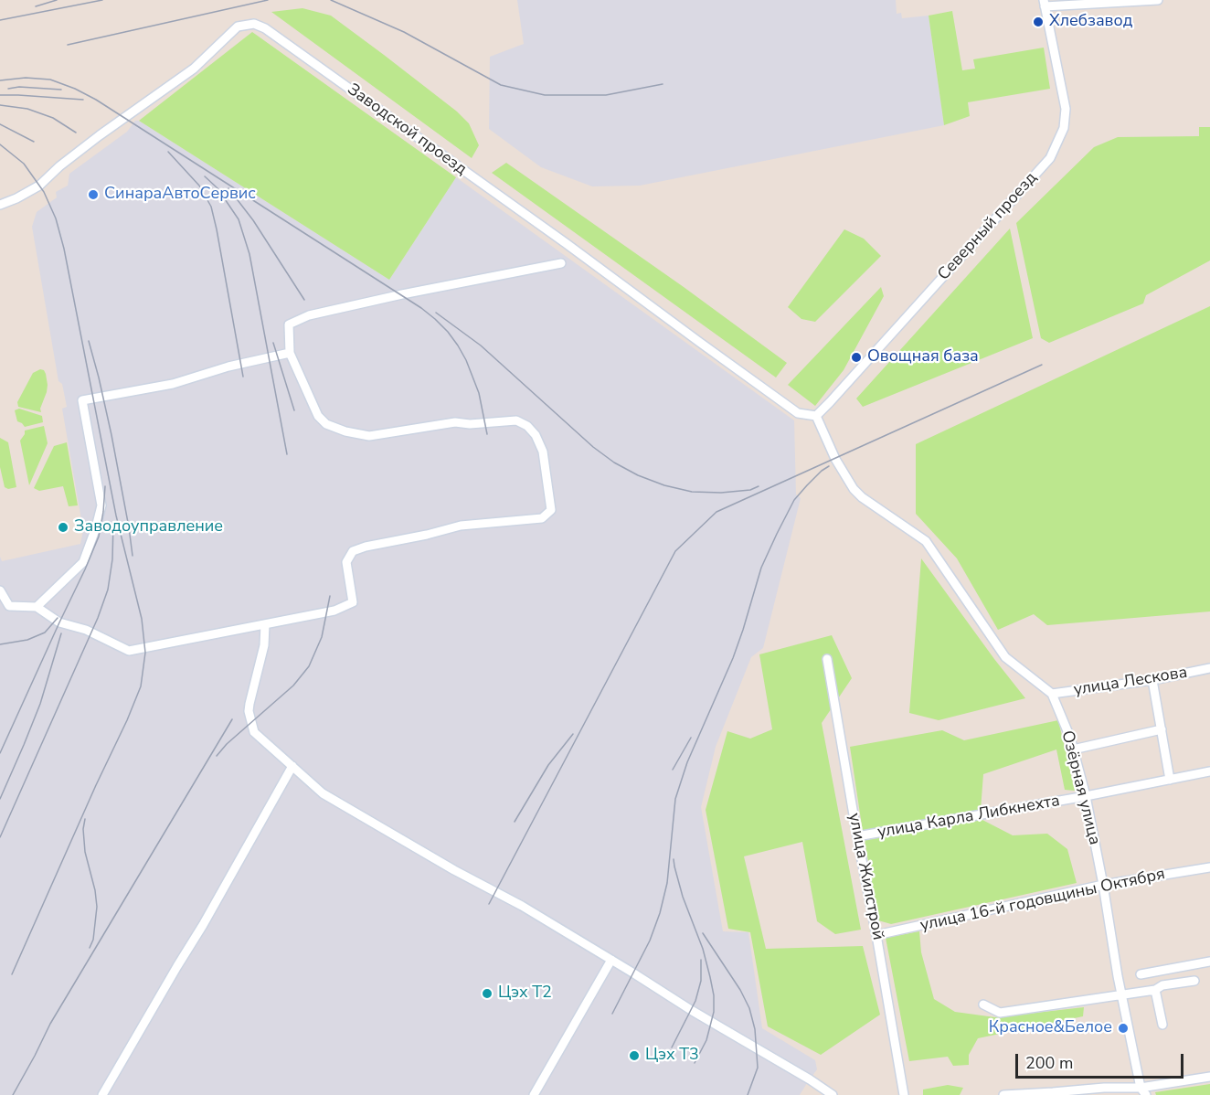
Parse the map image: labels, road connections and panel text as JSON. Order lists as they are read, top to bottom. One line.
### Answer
{"streets":{"street":["Заводской проезд","Северный проезд","улица Лескова","Озёрная улица","улица Карла Либкнехта","улица Жилстрой","улица 16-й годовщины Октября"]},"crossings":[["Заводской проезд","Северный проезд"],["Заводской проезд","Озёрная улица"],["Северный проезд","Озёрная улица"],["улица Лескова","Озёрная улица"],["Озёрная улица","улица Карла Либкнехта"],["Озёрная улица","улица 16-й годовщины Октября"],["улица Карла Либкнехта","улица Жилстрой"],["улица Жилстрой","улица 16-й годовщины Октября"]],"places":["Хлебзавод","СинараАвтоСервис","Овощная база","Заводоуправление","Цэх Т2","Красное&Белое","Цэх Т3"],"scale_bar":"200 m"}
